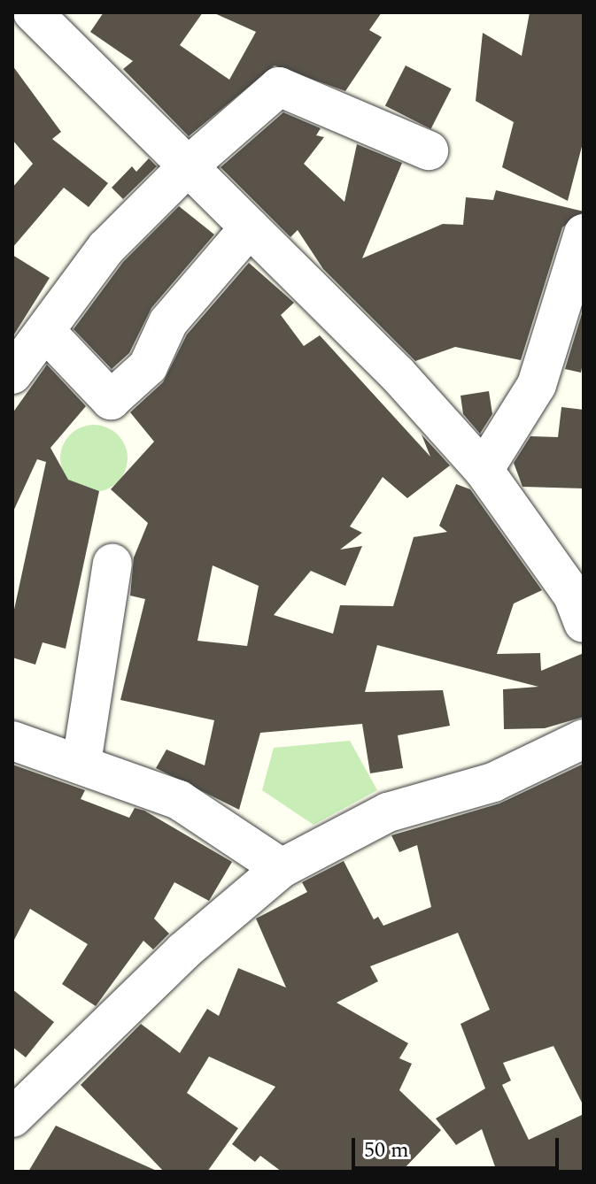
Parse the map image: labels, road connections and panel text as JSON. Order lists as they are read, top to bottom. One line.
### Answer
{"scale_bar":"50 m"}
